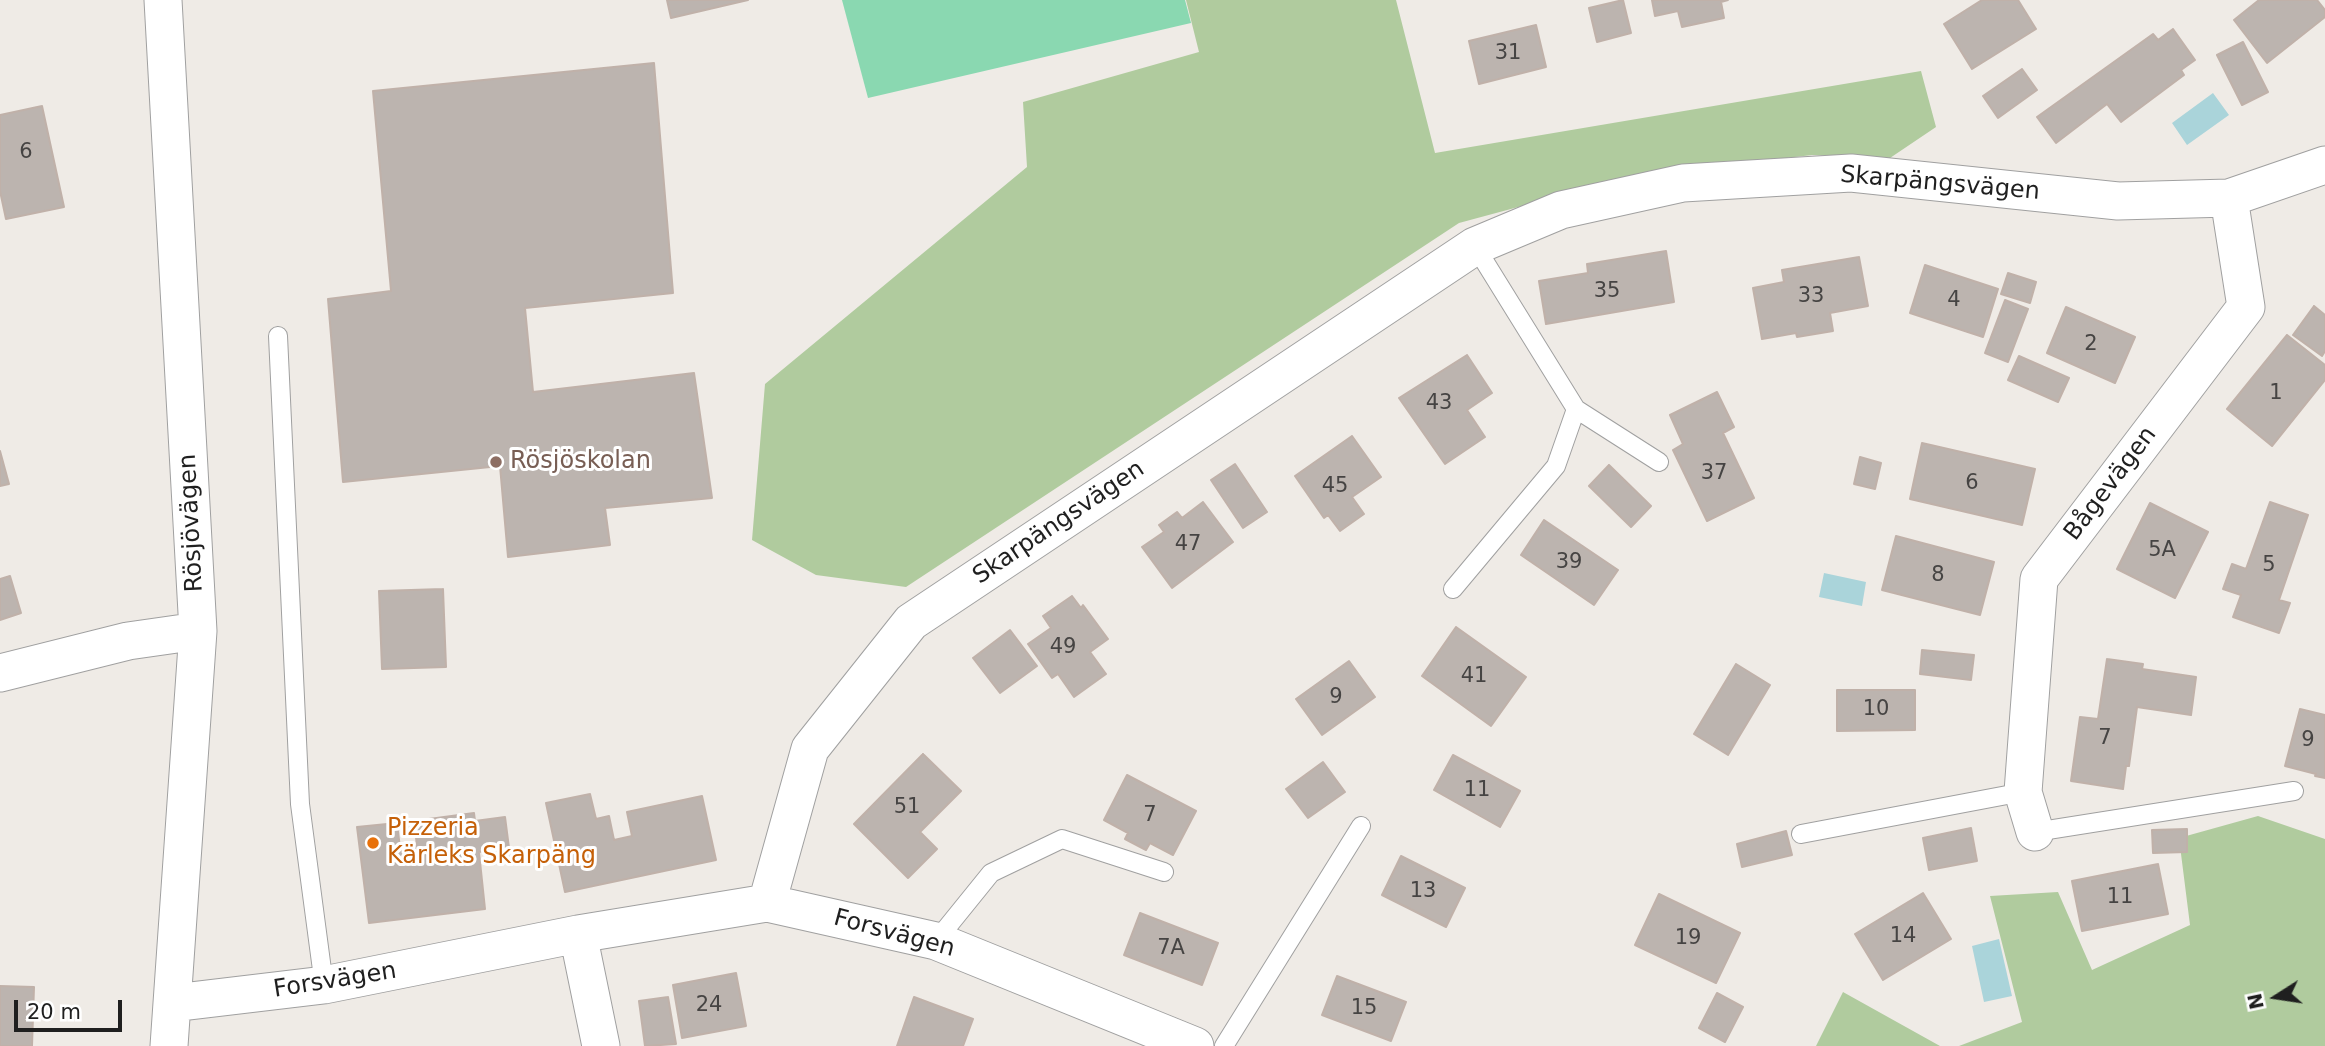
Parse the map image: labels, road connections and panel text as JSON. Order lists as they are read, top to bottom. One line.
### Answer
{"streets":{"street":["Skarpängsvägen","Bågevägen","Rösjövägen","Forsvägen"]},"crossings":[["Skarpängsvägen","Bågevägen"],["Skarpängsvägen","Forsvägen"],["Rösjövägen","Forsvägen"]],"places":["Rösjöskolan","Pizzeria Kärleks Skarpäng"],"house_numbers":["31","6","35","33","4","2","1","43","37","6","45","47","5A","39","5","8","49","41","9","10","7","9","11","51","7","13","11","14","19","7A","24","15"],"scale_bar":"20 m","north":"left"}
